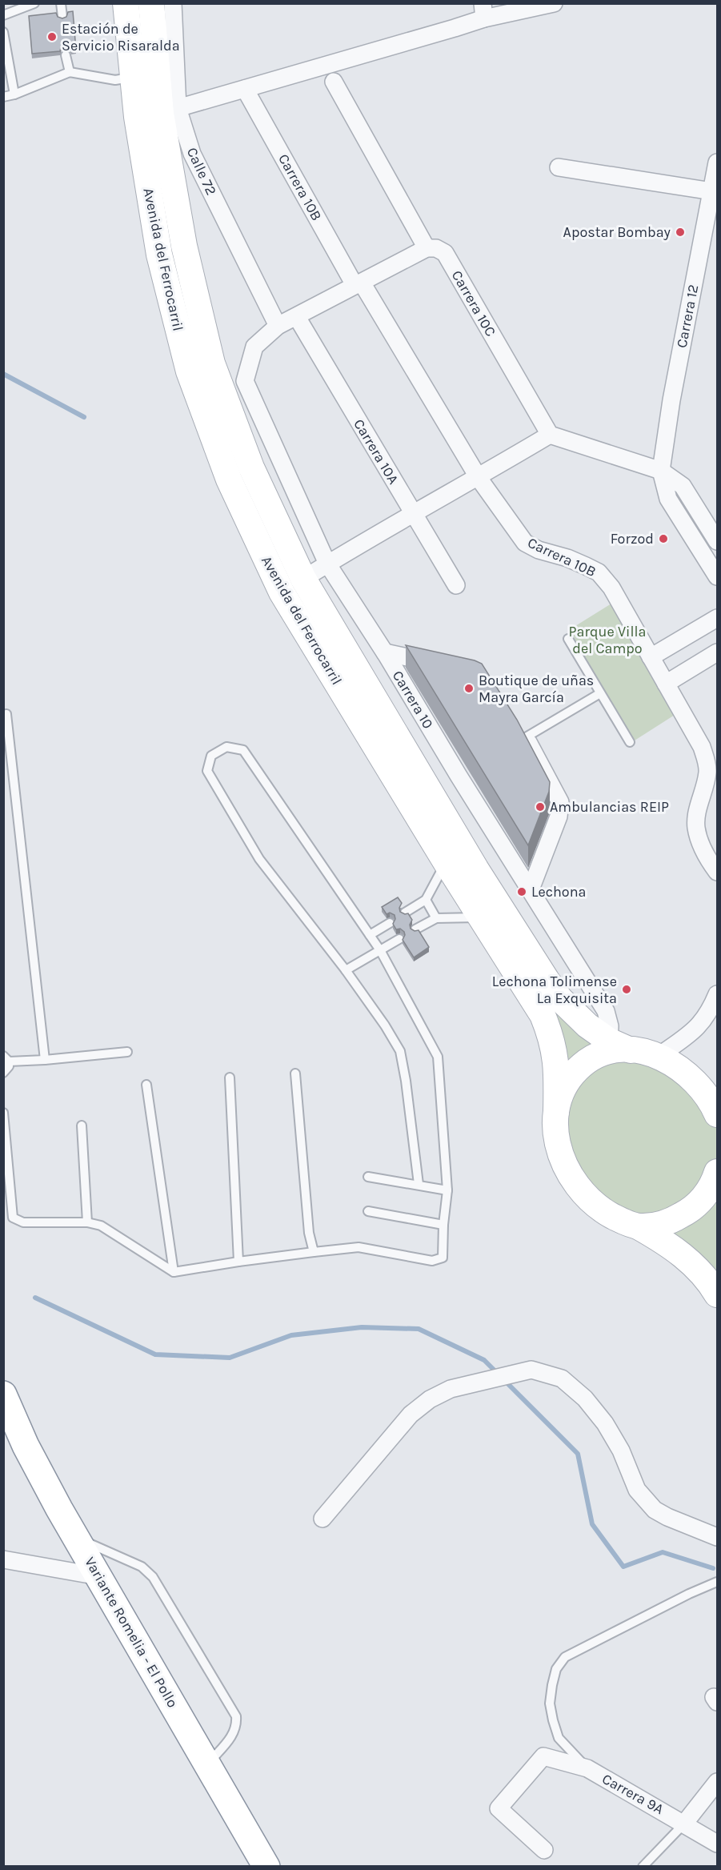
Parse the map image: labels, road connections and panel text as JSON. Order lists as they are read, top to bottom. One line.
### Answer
{"streets":{"highway":["Variante Romelia - El Pollo"],"main road":["Avenida del Ferrocarril"],"street":["Calle 72","Carrera 10B","Carrera 10C","Carrera 12","Carrera 10A","Carrera 10","Carrera 9A"]},"crossings":[["Calle 72","Carrera 10"],["Avenida del Ferrocarril","Carrera 10"]],"parks":["Parque Villa del Campo"],"places":["Estación de Servicio Risaralda","Apostar Bombay","Forzod","Boutique de uñas Mayra García","Ambulancias REIP","Lechona","Lechona Tolimense La Exquisita"]}
